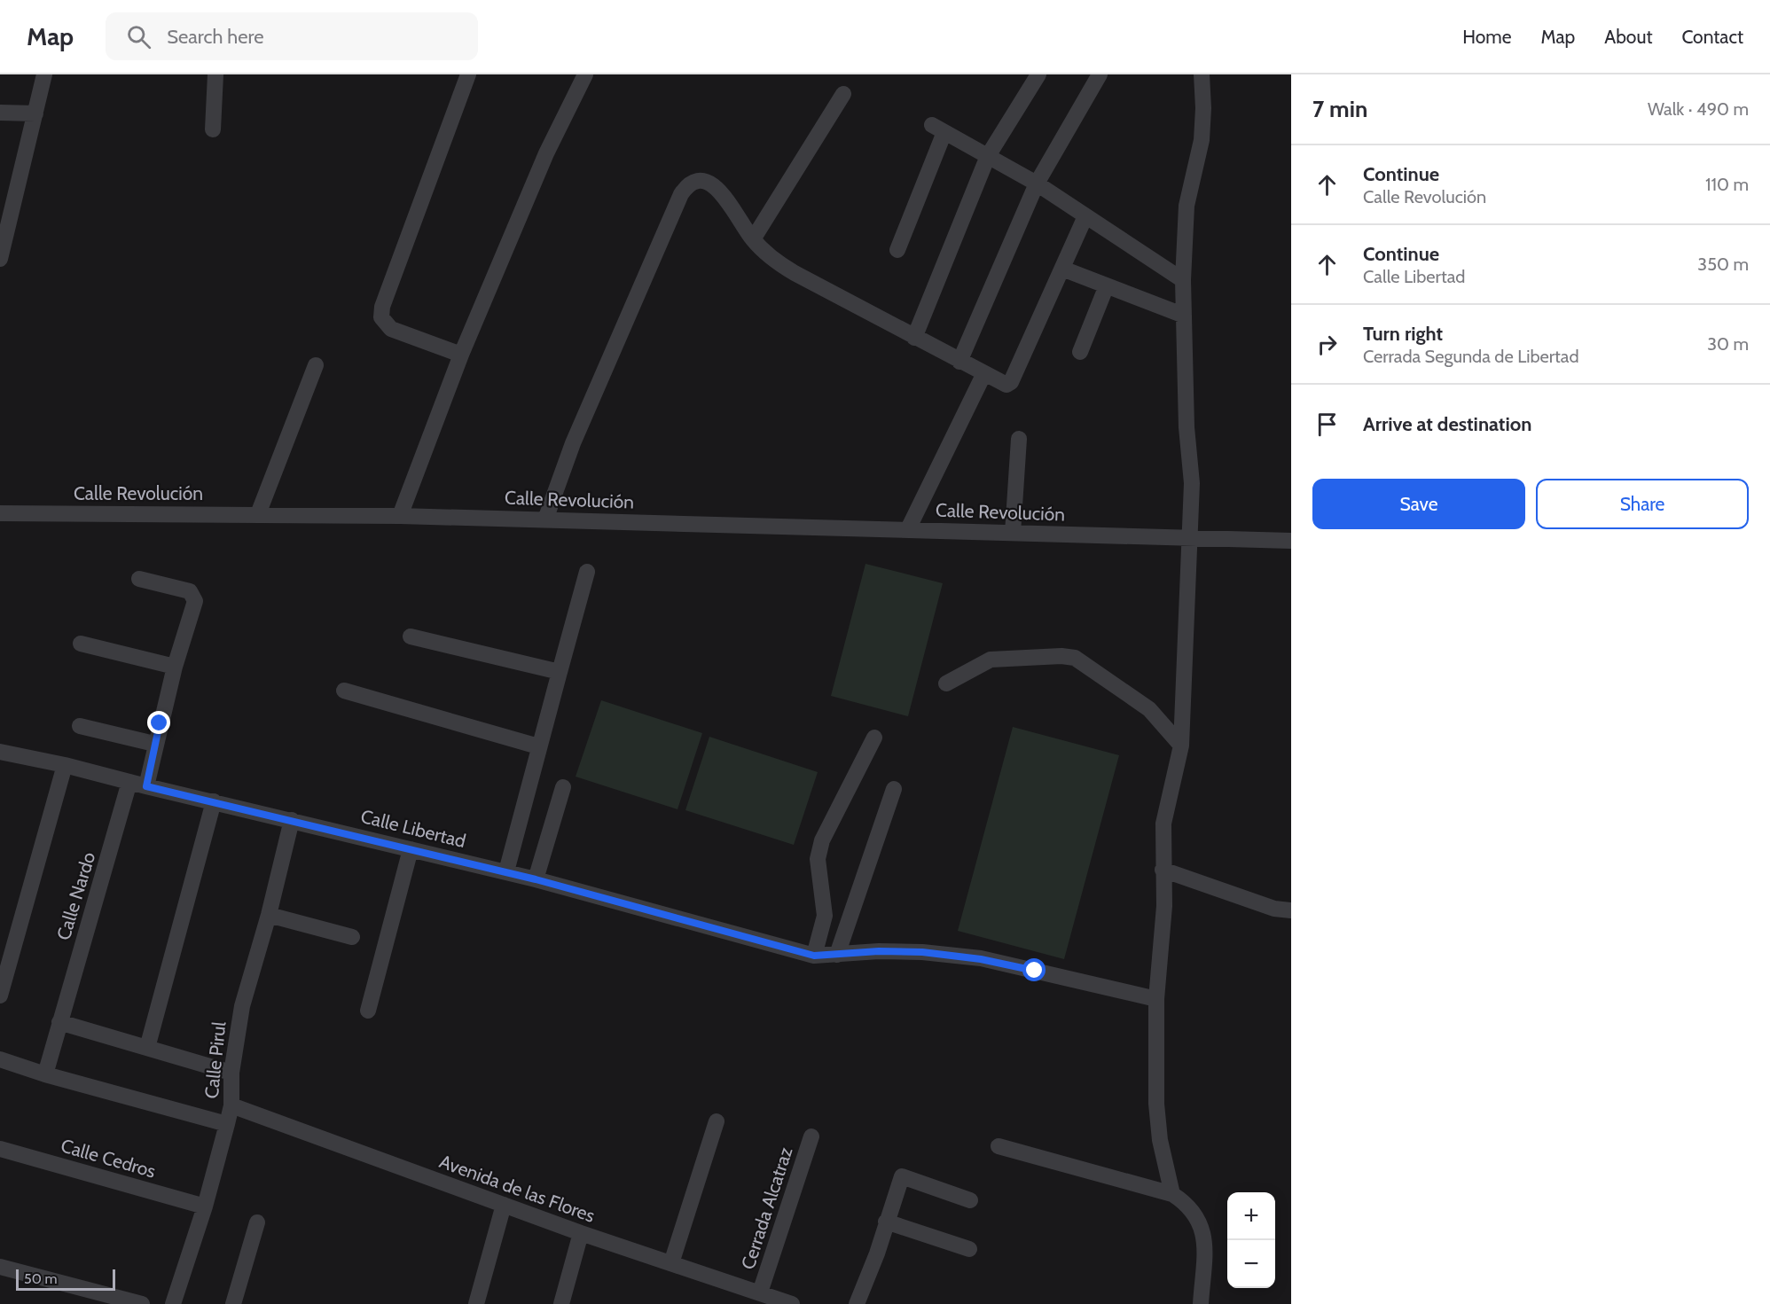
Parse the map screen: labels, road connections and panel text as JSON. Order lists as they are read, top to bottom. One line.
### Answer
{"streets":{"street":["Calle Revolución","Calle Libertad","Calle Nardo","Calle Pirul","Calle Cedros","Avenida de las Flores","Cerrada Alcatraz"]},"crossings":[["Calle Libertad","Calle Nardo"],["Calle Libertad","Calle Pirul"],["Calle Pirul","Calle Cedros"],["Calle Pirul","Avenida de las Flores"],["Avenida de las Flores","Cerrada Alcatraz"]],"scale_bar":"50 m","page":{"header":"Map","search":"Search here","nav":["Home","Map","About","Contact"],"heading":["7 min","Walk · 490 m"],"list":[["Continue","Calle Revolución","110 m"],["Continue","Calle Libertad","350 m"],["Turn right","Cerrada Segunda de Libertad","30 m"],"Arrive at destination"],"buttons":["Save","Share"],"map_buttons":["+","−"],"scale":"50 m"}}
